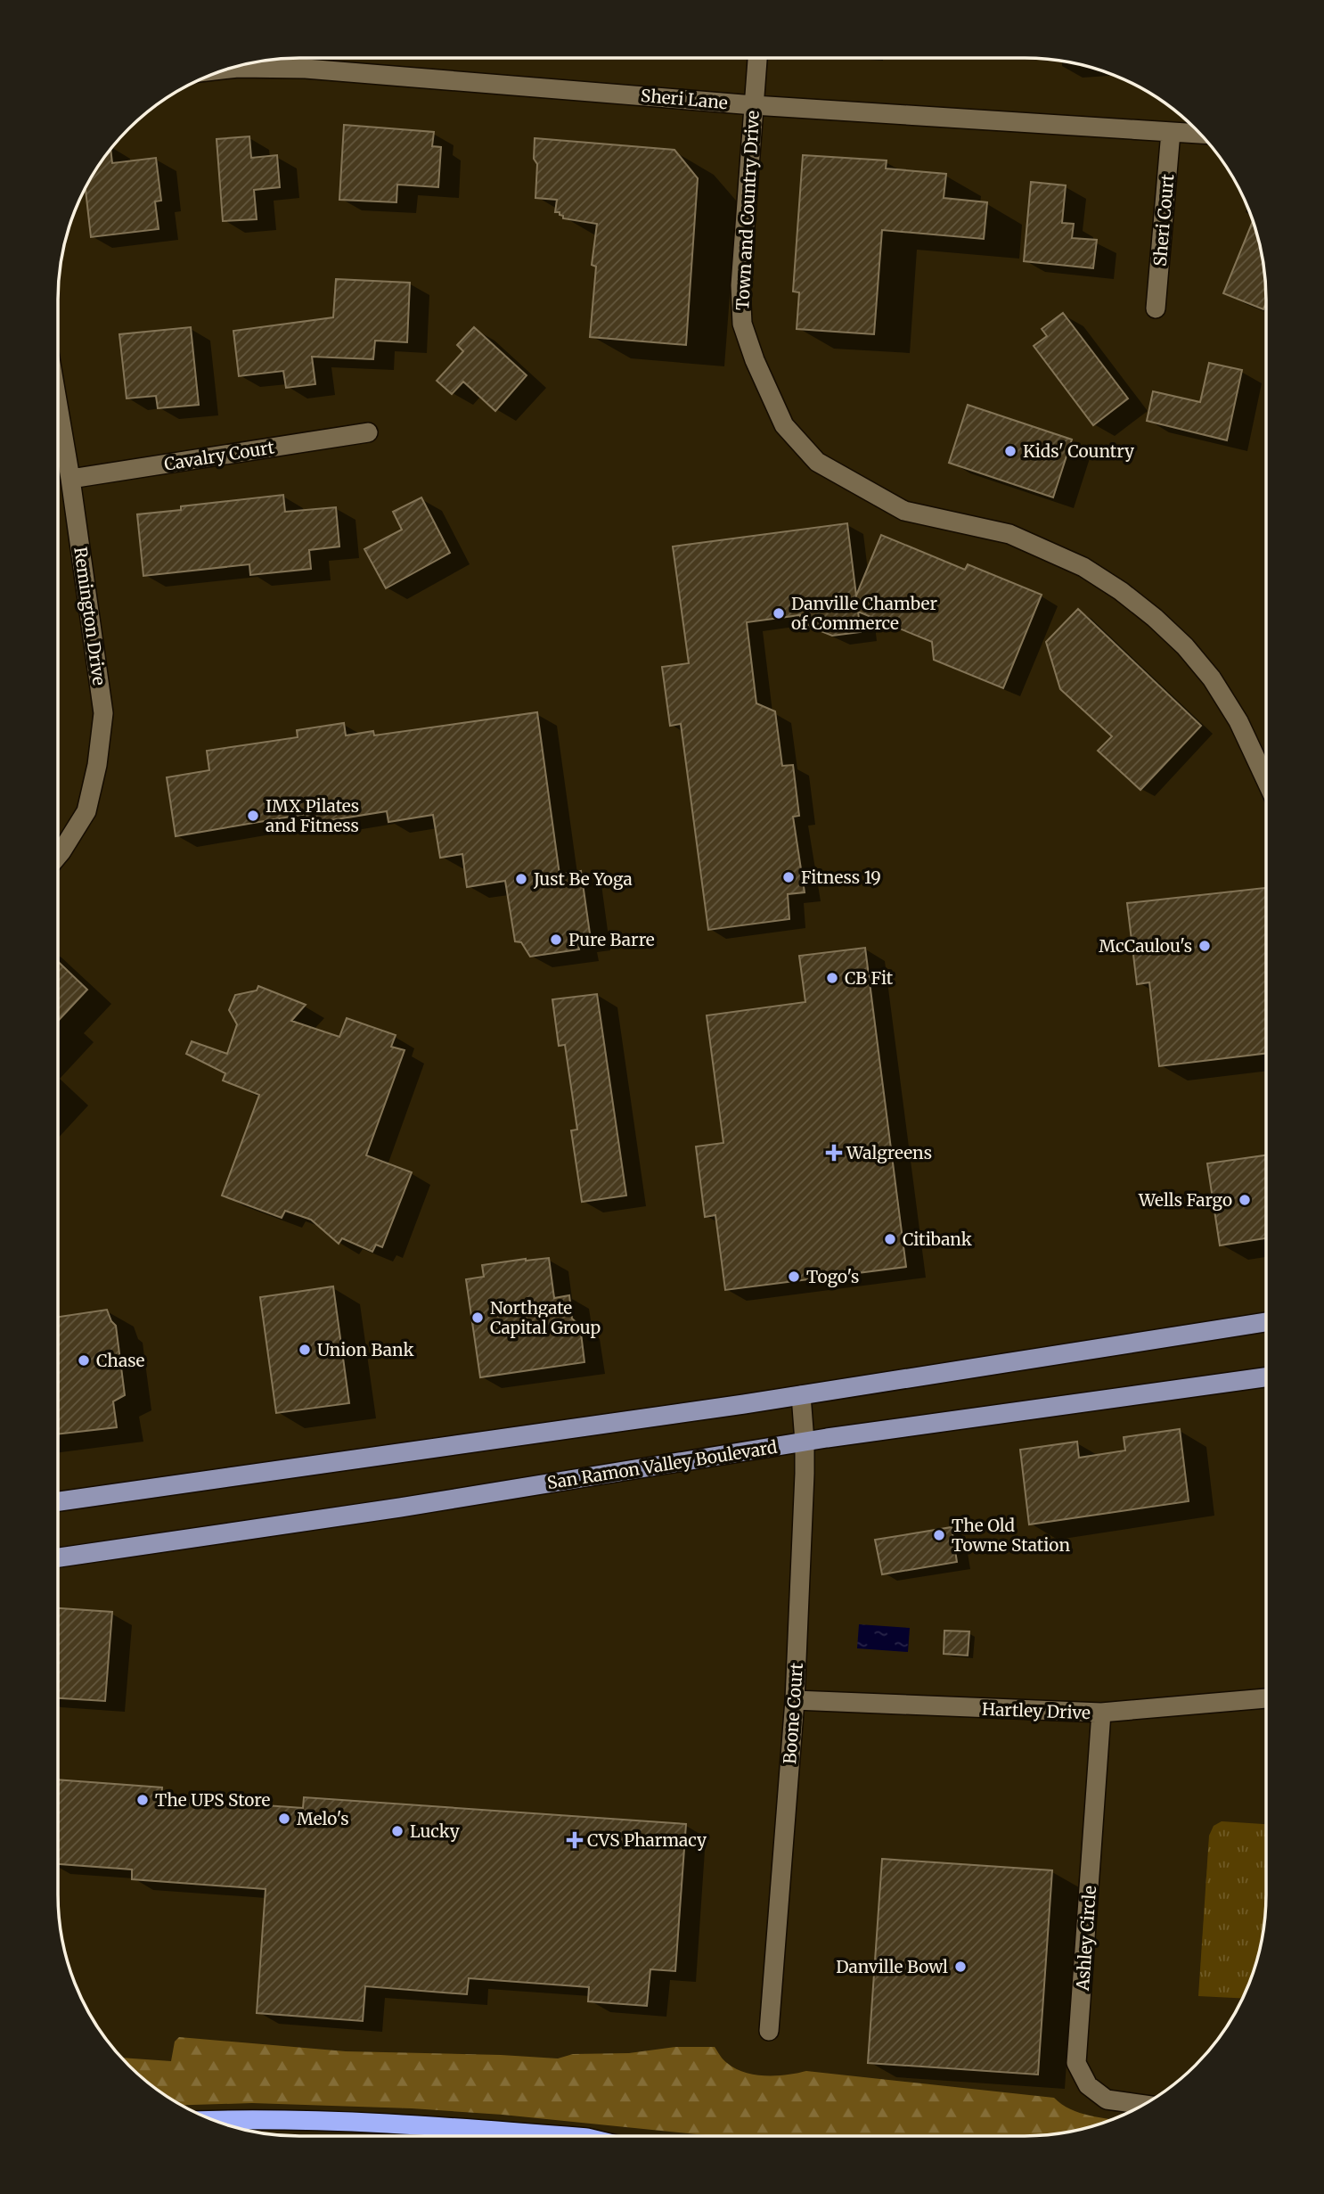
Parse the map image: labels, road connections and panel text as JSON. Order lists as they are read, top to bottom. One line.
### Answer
{"streets":{"main road":["San Ramon Valley Boulevard"],"street":["Sheri Lane","Town and Country Drive","Sheri Court","Cavalry Court","Remington Drive","Hartley Drive","Boone Court","Ashley Circle"]},"crossings":[["Sheri Lane","Town and Country Drive"],["Sheri Lane","Sheri Court"],["Cavalry Court","Remington Drive"],["San Ramon Valley Boulevard","Boone Court"],["Hartley Drive","Boone Court"],["Hartley Drive","Ashley Circle"]],"places":{"other":["Kids' Country","Danville Chamber of Commerce","IMX Pilates and Fitness","Fitness 19","Just Be Yoga","Pure Barre","McCaulou's","CB Fit","Wells Fargo","Citibank","Togo's","Northgate Capital Group","Union Bank","Chase","The Old Towne Station","The UPS Store","Melo's","Lucky","Danville Bowl"],"health":["Walgreens","CVS Pharmacy"]}}
